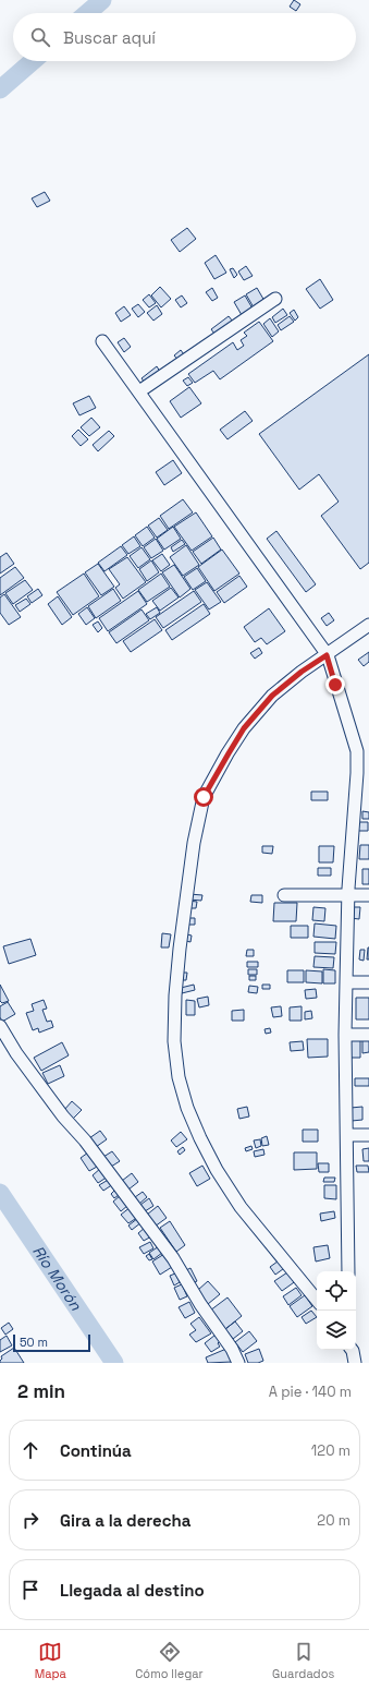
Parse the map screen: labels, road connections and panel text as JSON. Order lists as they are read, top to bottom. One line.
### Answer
{"water":["Río Morón"],"scale_bar":"50 m","page":{"search":"Buscar aquí","scale":"50 m","heading":["2 min","A pie · 140 m"],"list":[["Continúa","120 m"],["Gira a la derecha","20 m"],"Llegada al destino"],"nav":["Mapa","Cómo llegar","Guardados"]}}
